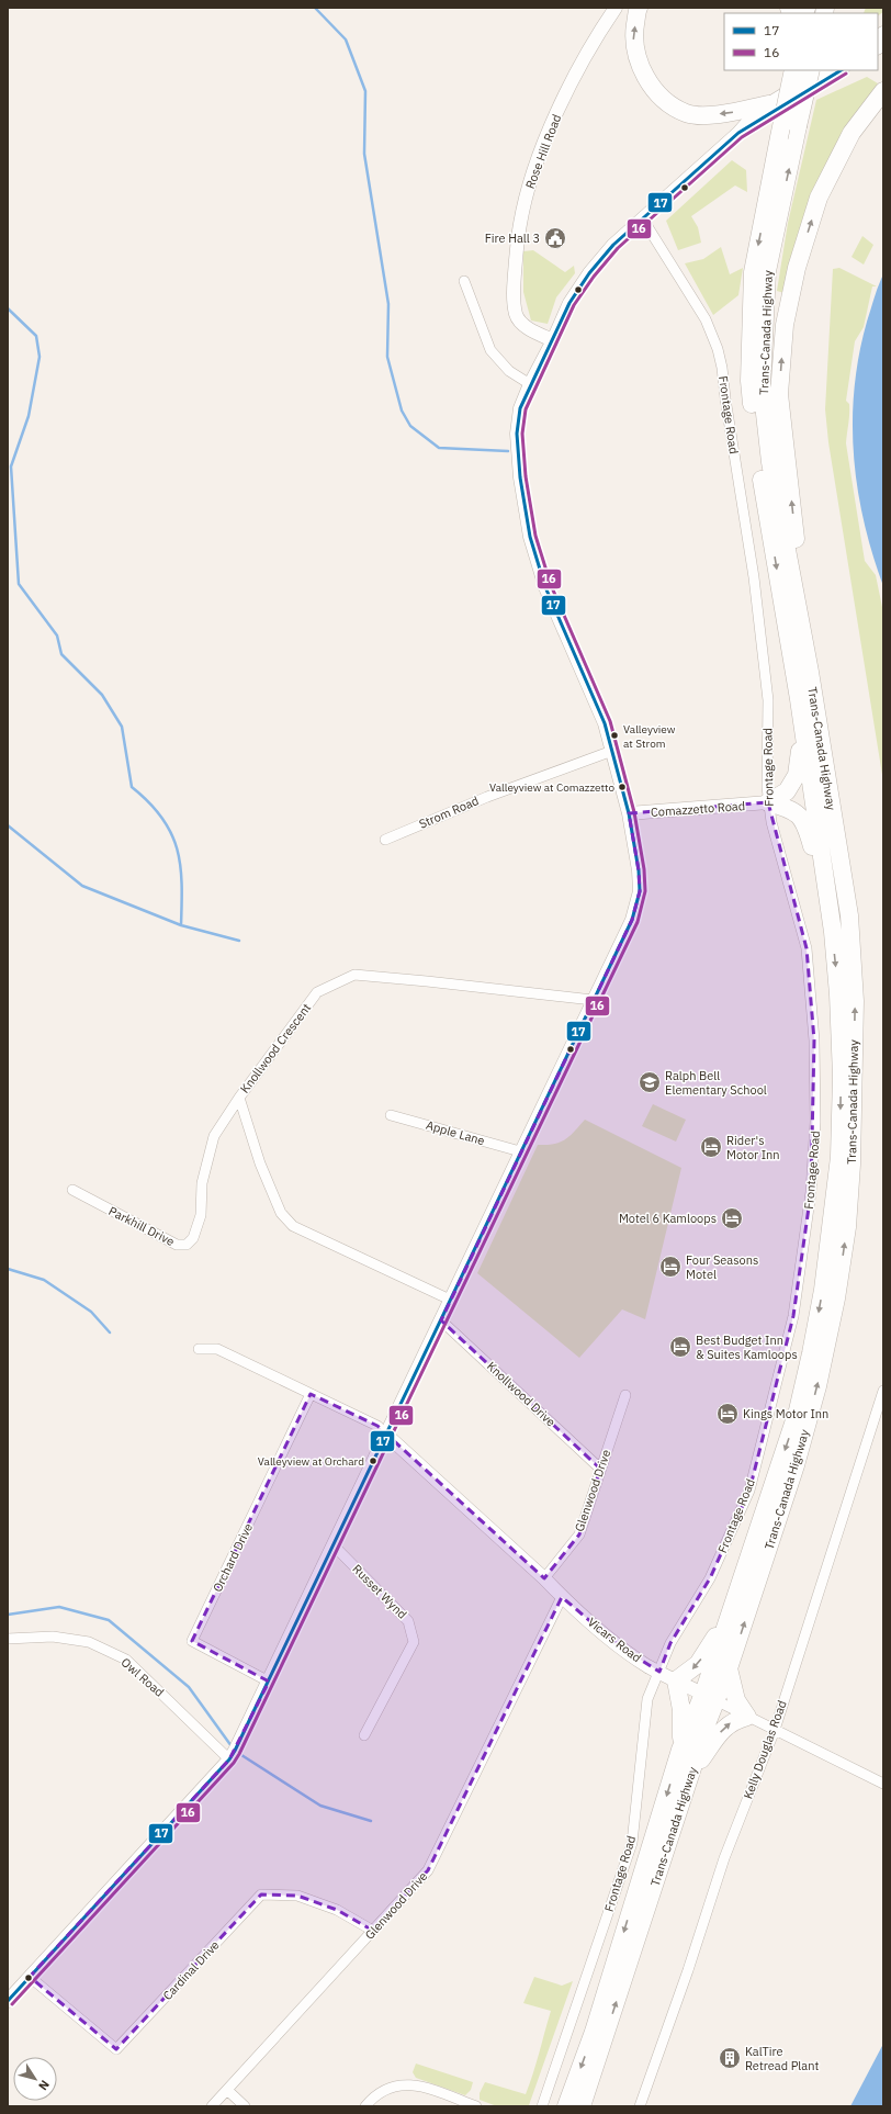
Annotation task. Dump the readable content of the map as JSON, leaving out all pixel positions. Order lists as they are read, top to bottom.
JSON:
{
  "streets": {
    "highway": ["Trans-Canada Highway"],
    "street": [
      "Rose Hill Road",
      "Frontage Road",
      "Comazzetto Road",
      "Strom Road",
      "Knollwood Crescent",
      "Apple Lane",
      "Parkhill Drive",
      "Knollwood Drive",
      "Glenwood Drive",
      "Orchard Drive",
      "Russet Wynd",
      "Vicars Road",
      "Owl Road",
      "Kelly Douglas Road",
      "Cardinal Drive"
    ]
  },
  "crossings": [
    ["Trans-Canada Highway", "Vicars Road"],
    ["Frontage Road", "Comazzetto Road"],
    ["Frontage Road", "Vicars Road"],
    ["Knollwood Crescent", "Parkhill Drive"],
    ["Knollwood Drive", "Glenwood Drive"],
    ["Glenwood Drive", "Vicars Road"],
    ["Glenwood Drive", "Cardinal Drive"],
    ["Vicars Road", "Kelly Douglas Road"]
  ],
  "places": {
    "public building": ["Fire Hall 3"],
    "other": ["Valleyview at Strom", "Valleyview at Comazzetto", "Valleyview at Orchard"],
    "school or university": ["Ralph Bell Elementary School"],
    "hotel": [
      "Rider's Motor Inn",
      "Motel 6 Kamloops",
      "Four Seasons Motel",
      "Best Budget Inn & Suites Kamloops",
      "Kings Motor Inn"
    ],
    "building": ["KalTire Retread Plant"]
  },
  "lines": ["transit line 17", "transit line 16"],
  "legend": ["17", "16"],
  "north": "bottom right"
}
